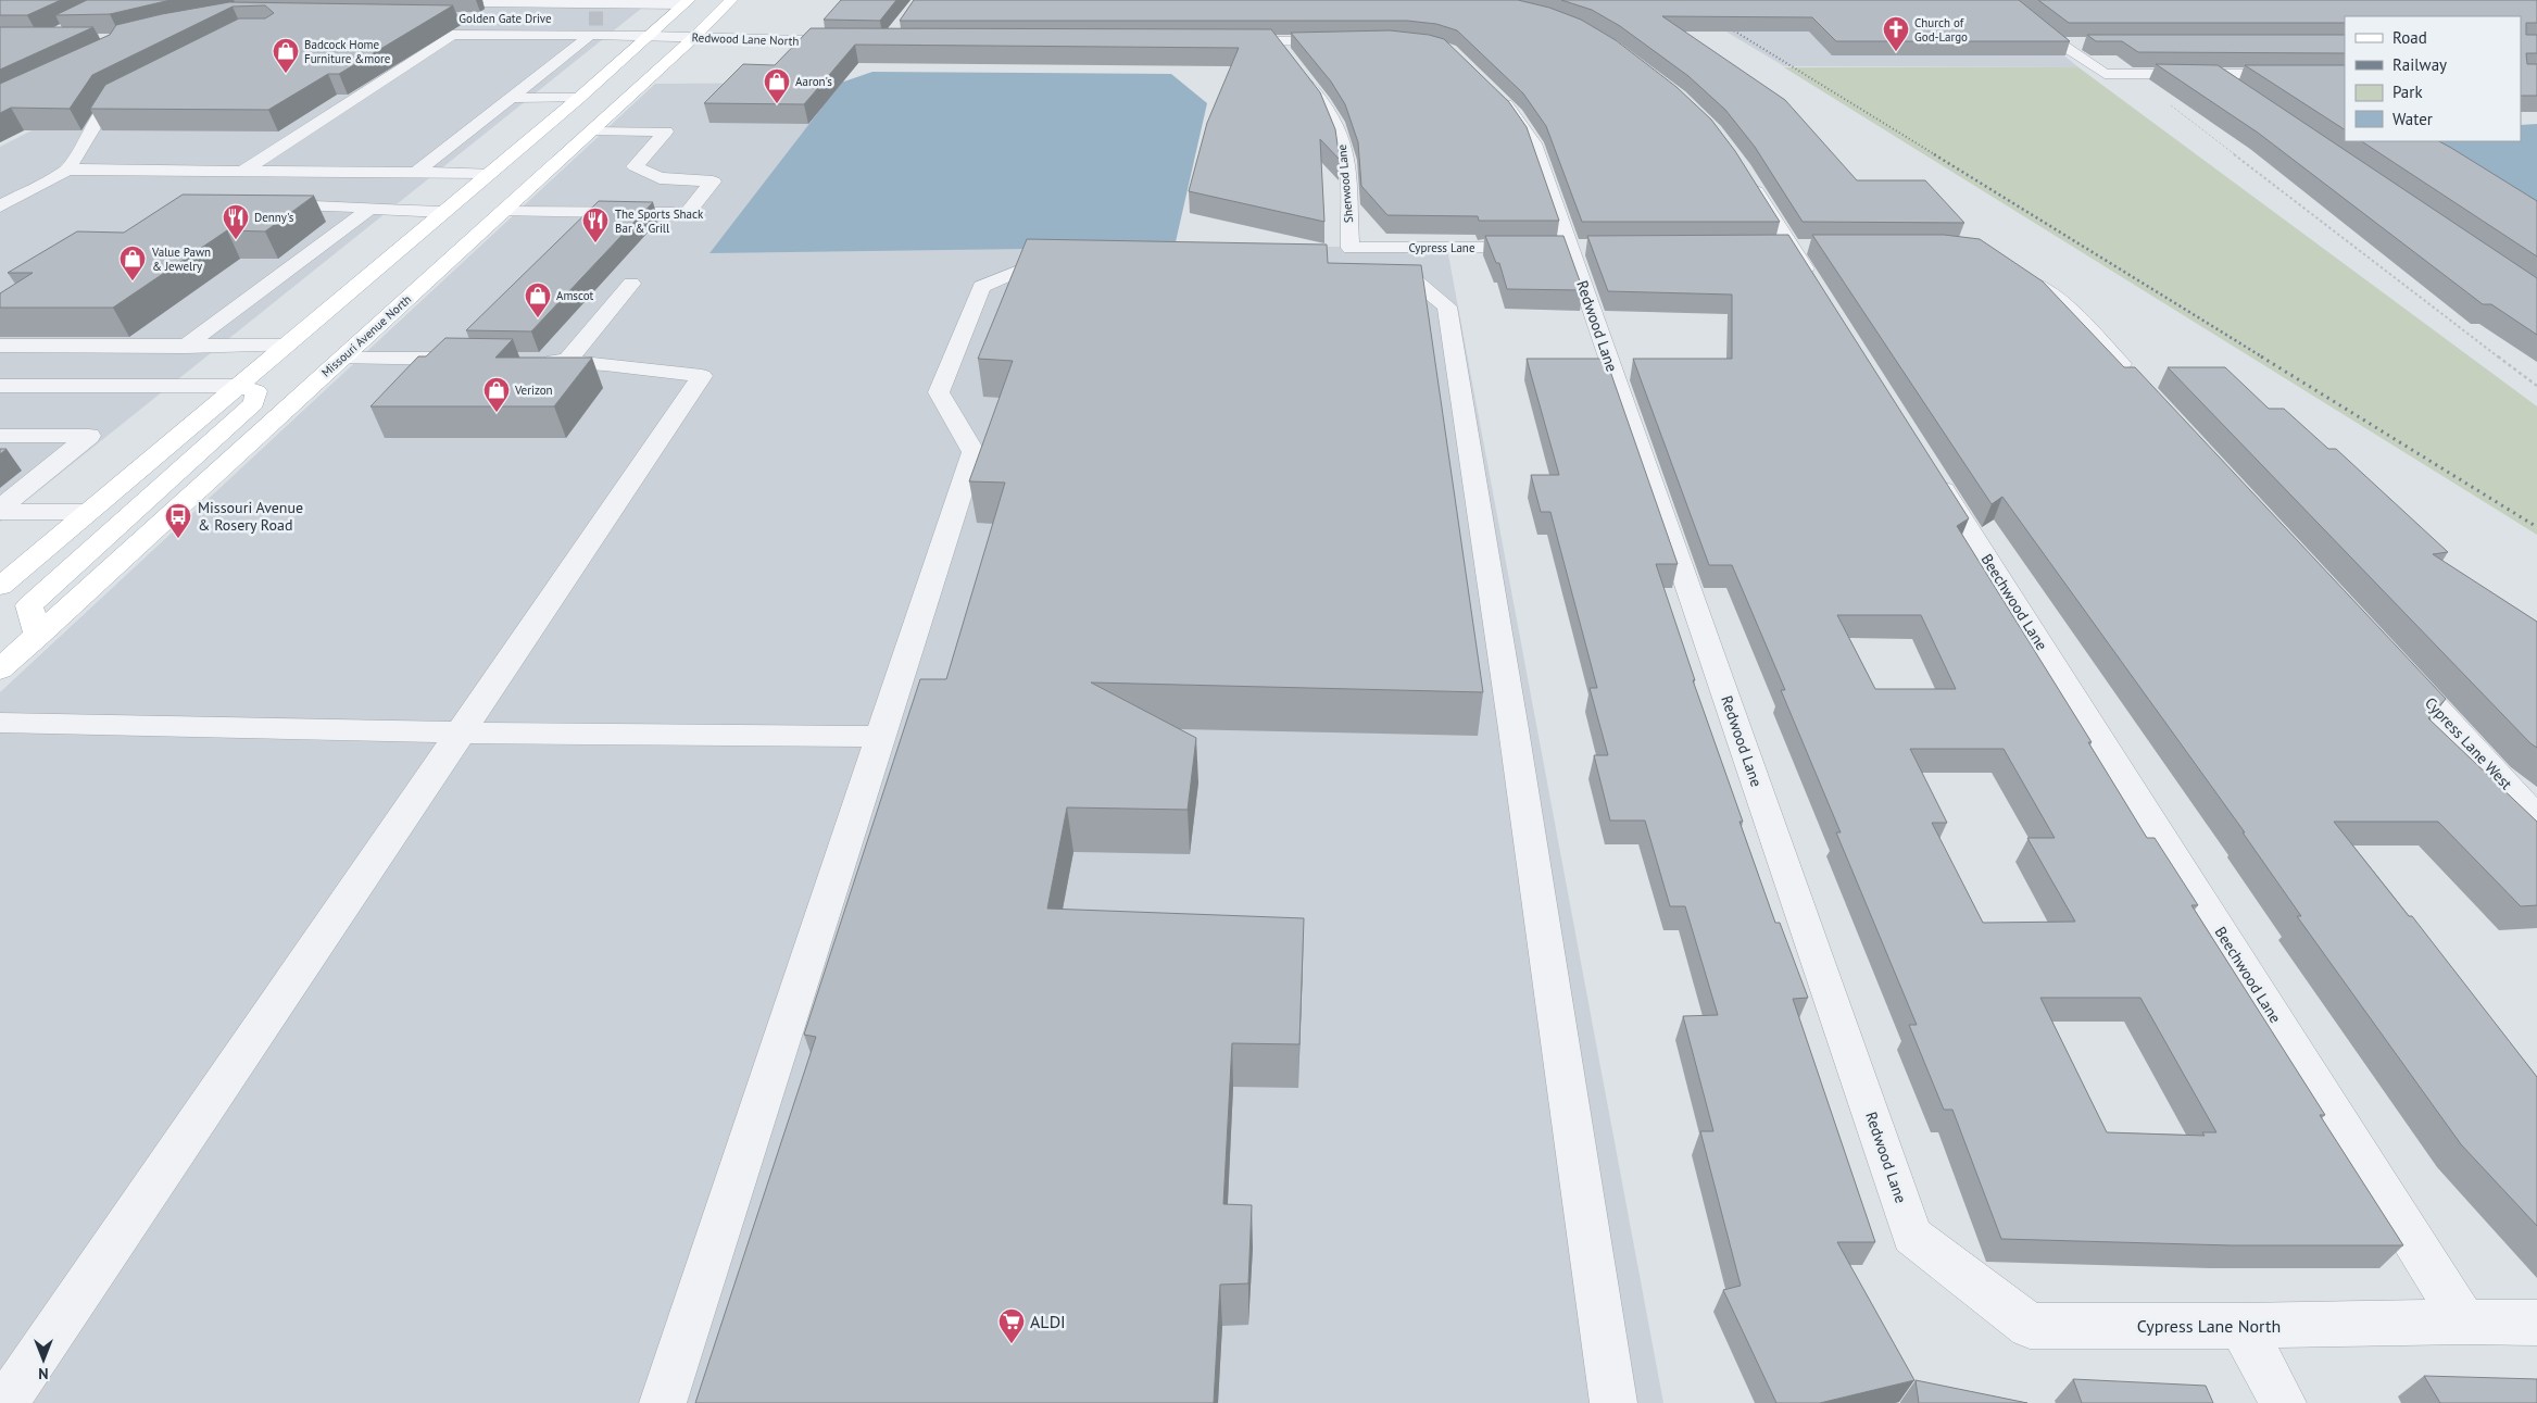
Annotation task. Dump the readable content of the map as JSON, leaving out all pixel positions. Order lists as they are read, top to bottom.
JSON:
{
  "streets": {
    "main road": ["Missouri Avenue North"],
    "street": [
      "Redwood Lane North",
      "Sherwood Lane",
      "Cypress Lane",
      "Redwood Lane",
      "Beechwood Lane",
      "Cypress Lane West",
      "Cypress Lane North"
    ]
  },
  "crossings": [
    ["Redwood Lane North", "Missouri Avenue North"],
    ["Sherwood Lane", "Cypress Lane"],
    ["Cypress Lane", "Redwood Lane"],
    ["Redwood Lane", "Cypress Lane North"],
    ["Beechwood Lane", "Cypress Lane North"]
  ],
  "places": {
    "church": ["Church of God-Largo"],
    "shop": [
      "Badcock Home Furniture &more",
      "Aaron's",
      "Value Pawn & Jewelry",
      "Amscot",
      "Verizon"
    ],
    "restaurant": ["Denny's", "The Sports Shack Bar & Grill"],
    "bus stop": ["Missouri Avenue & Rosery Road"],
    "supermarket": ["ALDI"]
  },
  "legend": [
    "Road",
    "Railway",
    "Park",
    "Water"
  ],
  "north": "bottom"
}
